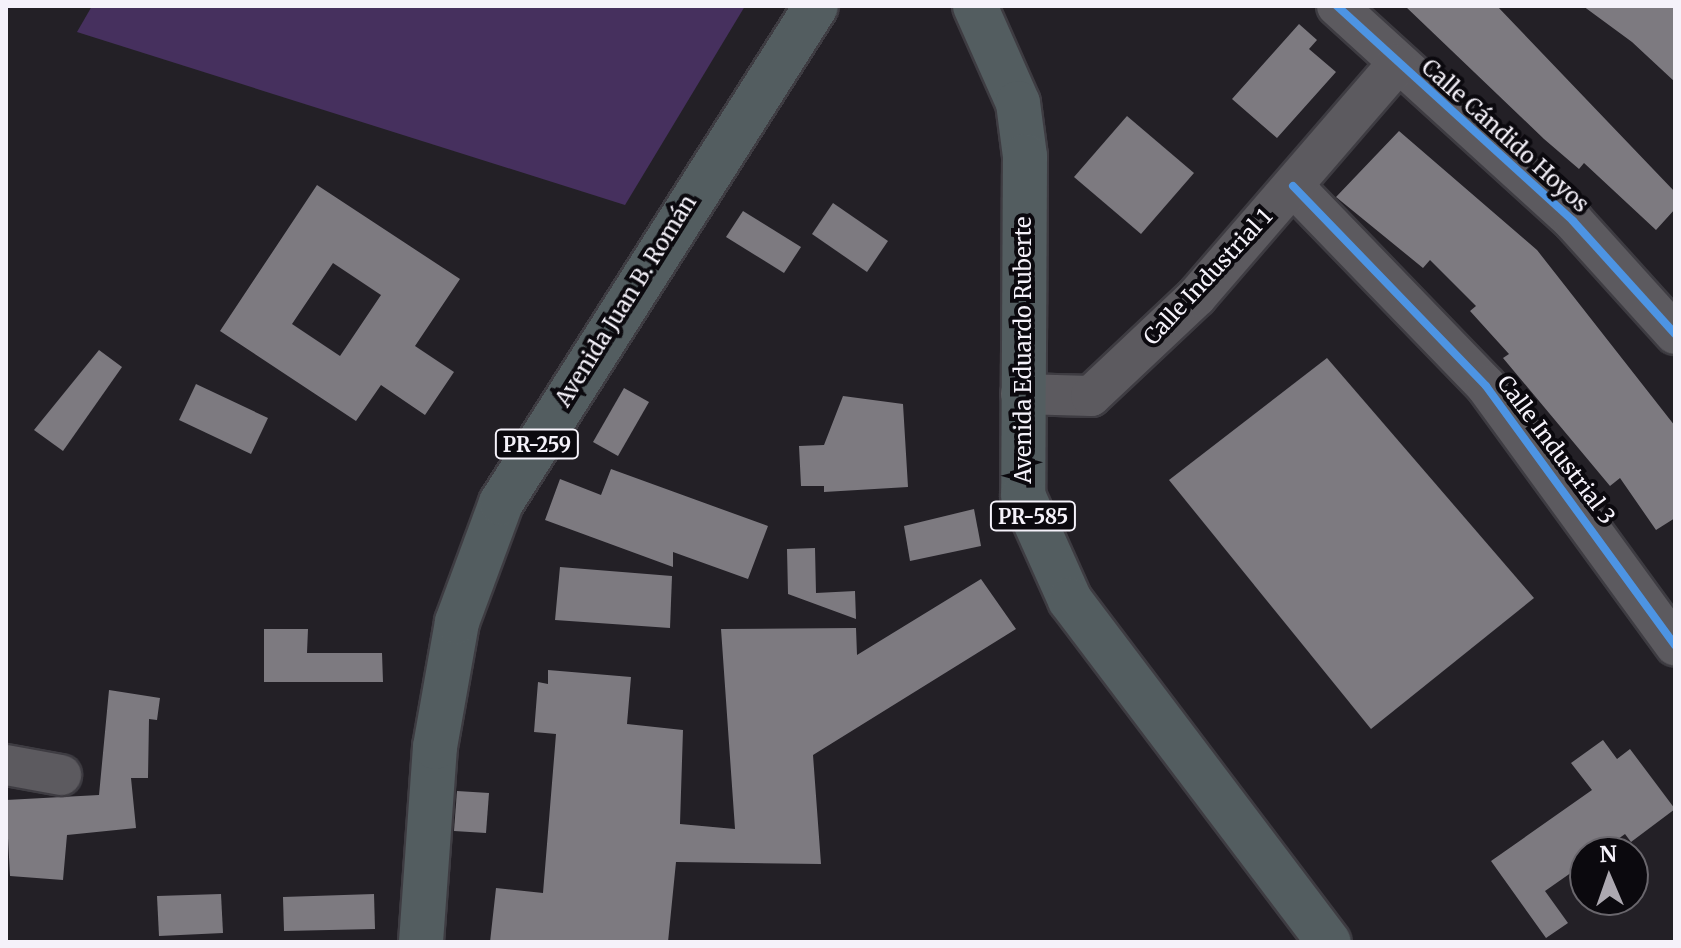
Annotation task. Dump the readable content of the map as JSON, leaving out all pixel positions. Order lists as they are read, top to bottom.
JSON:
{
  "streets": {
    "main road": [
      "Avenida Juan B. Román",
      "Avenida Eduardo Ruberte",
      "PR-259",
      "PR-585"
    ],
    "street": ["Calle Cándido Hoyos", "Calle Industrial 1", "Calle Industrial 3"]
  },
  "crossings": [
    ["Calle Cándido Hoyos", "Calle Industrial 1"],
    ["Calle Industrial 1", "Avenida Eduardo Ruberte"],
    ["Calle Industrial 1", "Calle Industrial 3"]
  ],
  "north": "top"
}
